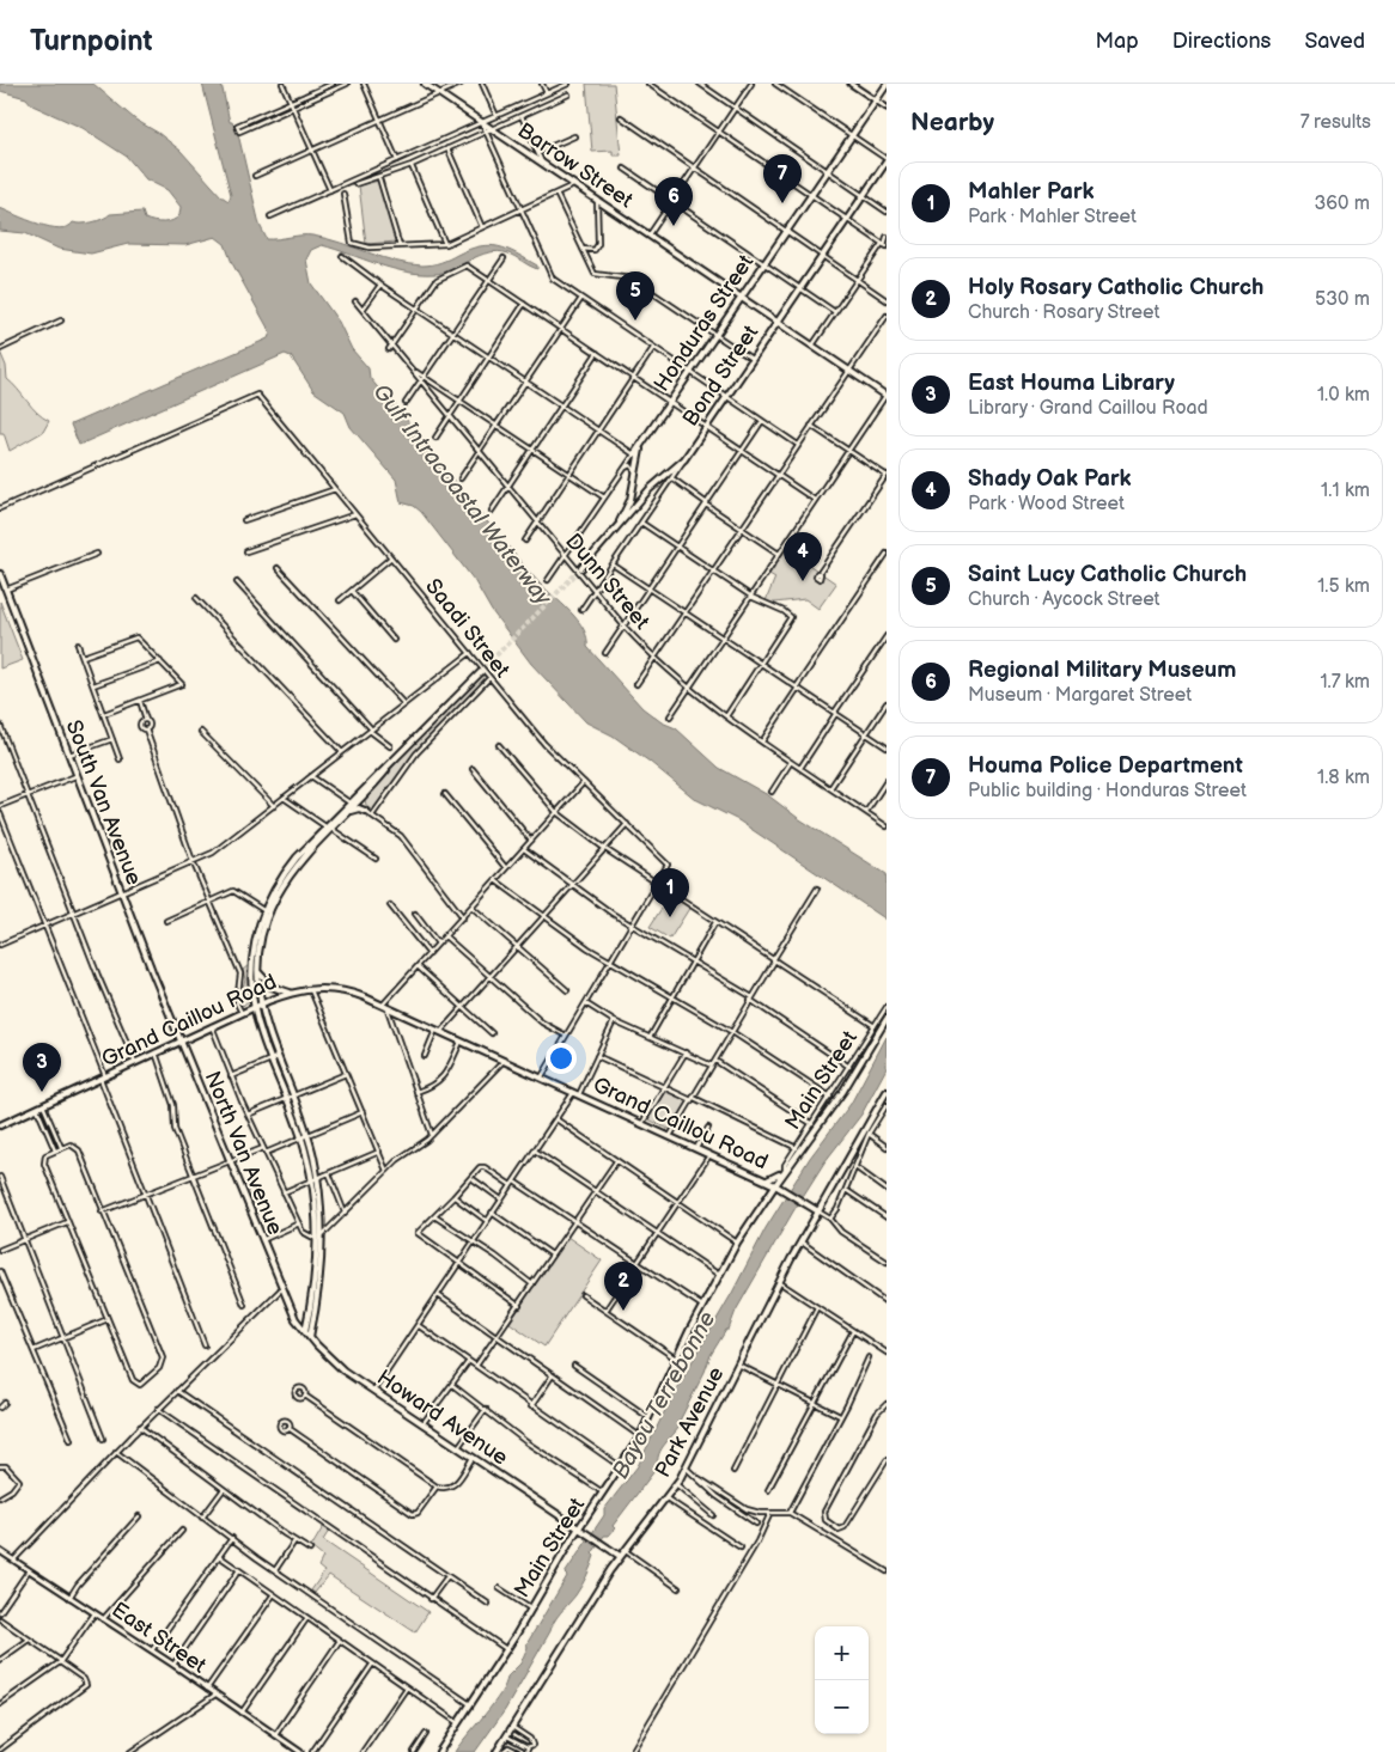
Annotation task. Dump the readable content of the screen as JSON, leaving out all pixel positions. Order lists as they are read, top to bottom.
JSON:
{
  "streets": {
    "main road": [
      "Barrow Street",
      "Honduras Street",
      "Bond Street",
      "South Van Avenue",
      "Grand Caillou Road",
      "Main Street",
      "North Van Avenue",
      "Howard Avenue",
      "Park Avenue"
    ],
    "street": ["Dunn Street", "Saadi Street", "East Street"]
  },
  "crossings": [
    ["Barrow Street", "Honduras Street"],
    ["Barrow Street", "Bond Street"],
    ["Honduras Street", "Dunn Street"],
    ["Bond Street", "Dunn Street"],
    ["South Van Avenue", "Grand Caillou Road"],
    ["South Van Avenue", "North Van Avenue"],
    ["Grand Caillou Road", "Main Street"],
    ["Grand Caillou Road", "North Van Avenue"],
    ["Grand Caillou Road", "Park Avenue"],
    ["Main Street", "Howard Avenue"],
    ["North Van Avenue", "Howard Avenue"],
    ["Howard Avenue", "Park Avenue"]
  ],
  "water": ["Gulf Intracoastal Waterway", "Bayou Terrebonne"],
  "page": {
    "header": "Turnpoint",
    "nav": ["Map", "Directions", "Saved"],
    "heading": ["Nearby", "7 results"],
    "pins": [
      "7",
      "6",
      "5",
      "4",
      "1",
      "3",
      "2"
    ],
    "list": [
      {
        "mark": "1",
        "name": "Mahler Park",
        "note": "Park · Mahler Street",
        "value": "360 m"
      },
      {
        "mark": "2",
        "name": "Holy Rosary Catholic Church",
        "note": "Church · Rosary Street",
        "value": "530 m"
      },
      {
        "mark": "3",
        "name": "East Houma Library",
        "note": "Library · Grand Caillou Road",
        "value": "1.0 km"
      },
      {
        "mark": "4",
        "name": "Shady Oak Park",
        "note": "Park · Wood Street",
        "value": "1.1 km"
      },
      {
        "mark": "5",
        "name": "Saint Lucy Catholic Church",
        "note": "Church · Aycock Street",
        "value": "1.5 km"
      },
      {
        "mark": "6",
        "name": "Regional Military Museum",
        "note": "Museum · Margaret Street",
        "value": "1.7 km"
      },
      {
        "mark": "7",
        "name": "Houma Police Department",
        "note": "Public building · Honduras Street",
        "value": "1.8 km"
      }
    ],
    "map_buttons": ["+", "−"]
  }
}
